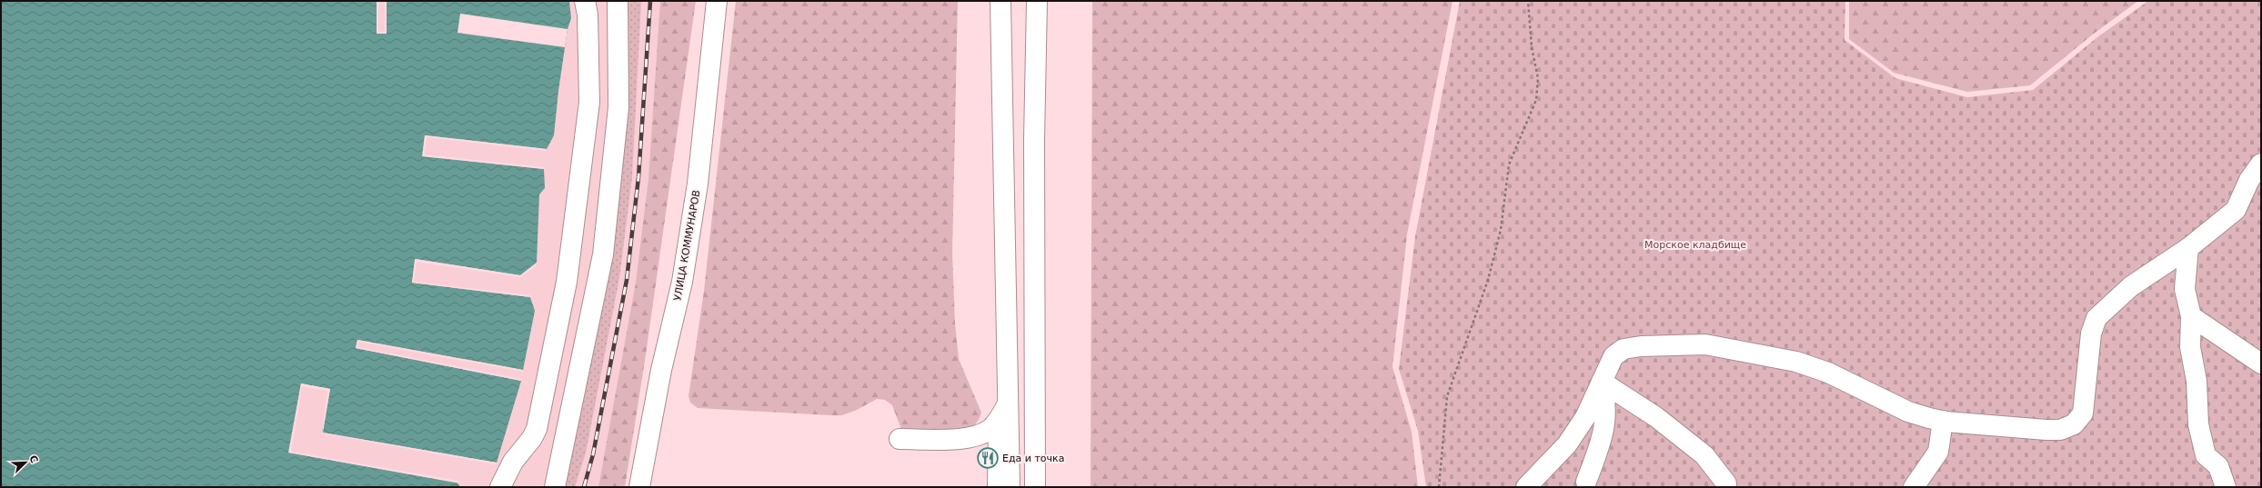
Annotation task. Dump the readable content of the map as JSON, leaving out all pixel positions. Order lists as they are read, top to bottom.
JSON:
{
  "streets": {
    "main road": ["УЛИЦА КОММУНАРОВ"]
  },
  "parks": ["Морское кладбище"],
  "places": {
    "restaurant": ["Еда и точка"]
  },
  "north": "top right"
}
